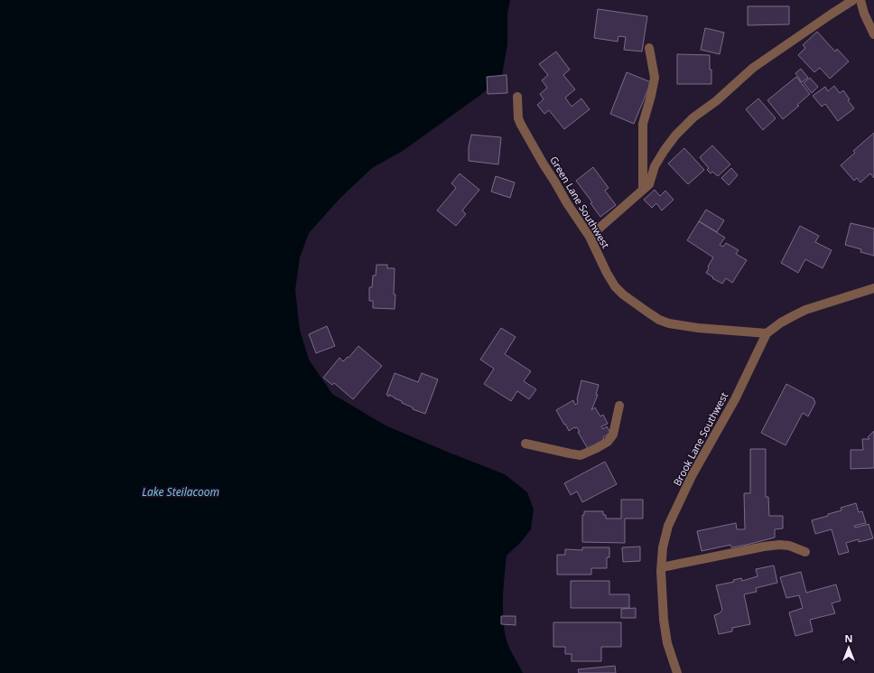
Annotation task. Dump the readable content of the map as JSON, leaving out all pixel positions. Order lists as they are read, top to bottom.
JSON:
{
  "streets": {
    "street": ["Green Lane Southwest", "Brook Lane Southwest"]
  },
  "crossings": [
    ["Green Lane Southwest", "Brook Lane Southwest"]
  ],
  "water": ["Lake Steilacoom"],
  "north": "top"
}
